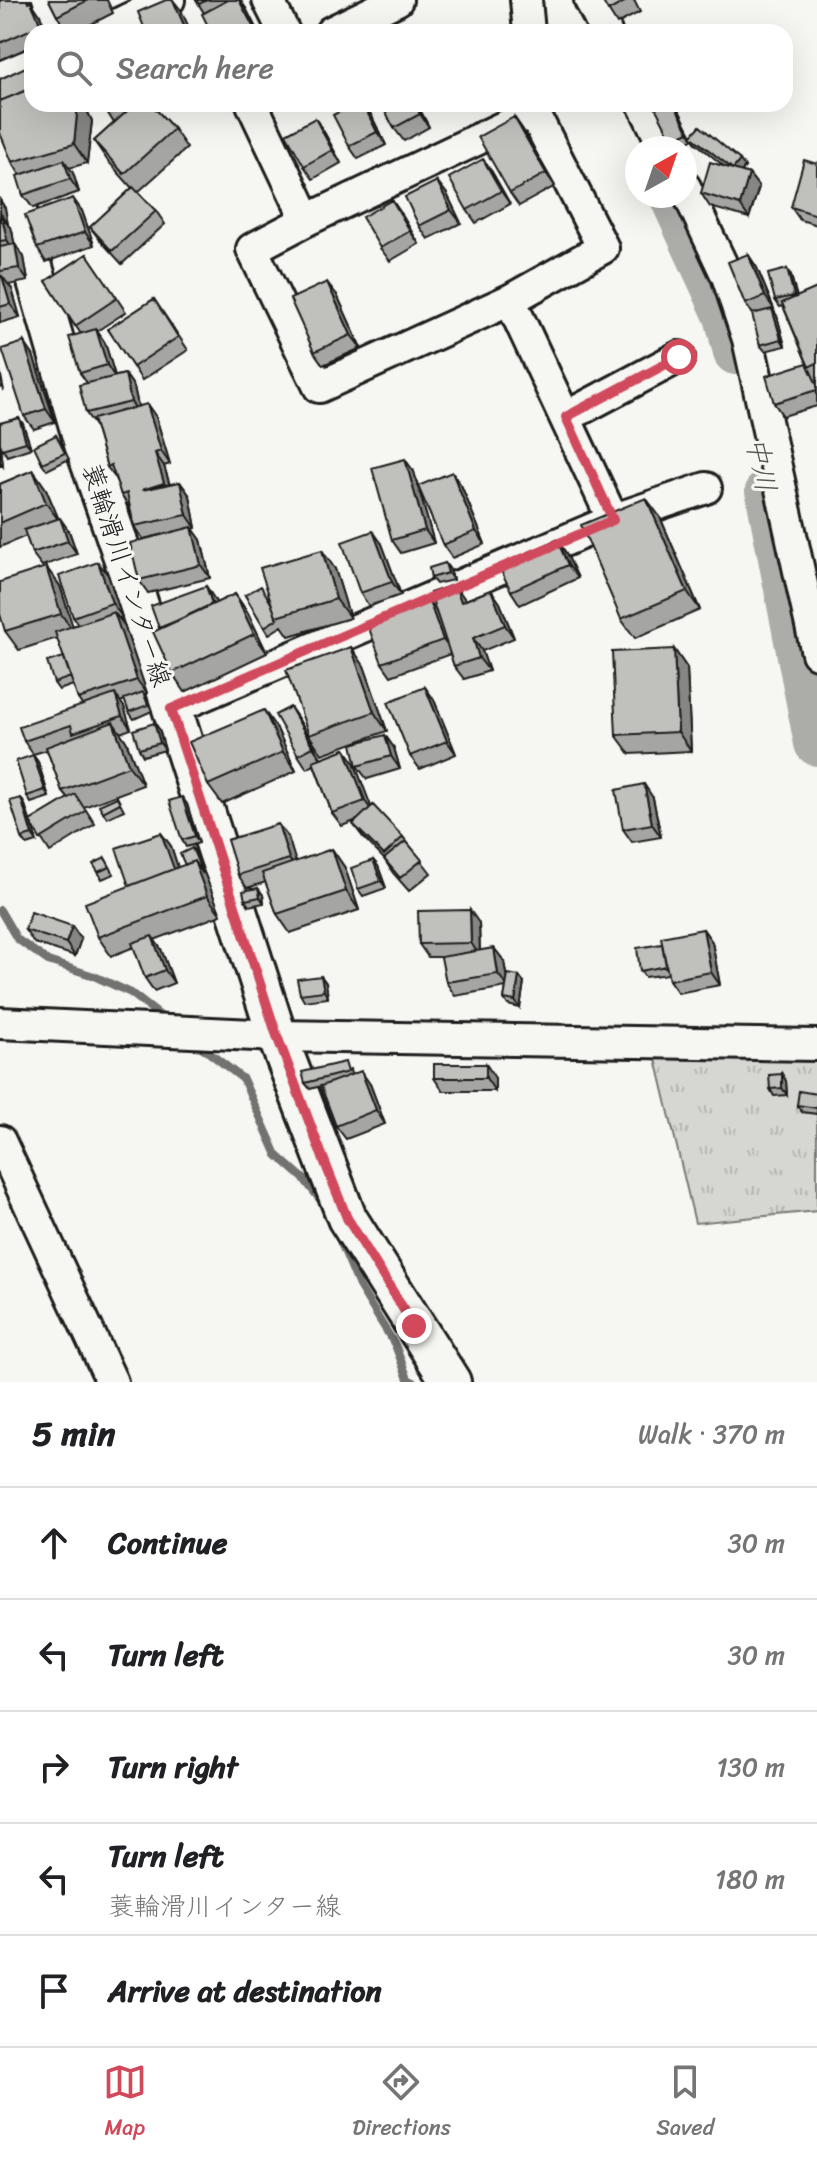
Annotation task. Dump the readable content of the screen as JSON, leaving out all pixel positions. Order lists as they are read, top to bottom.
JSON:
{
  "streets": {
    "main road": ["蓑輪滑川インター線"]
  },
  "water": ["中川"],
  "north": "top right",
  "page": {
    "search": "Search here",
    "heading": ["5 min", "Walk · 370 m"],
    "list": [
      ["Continue", "30 m"],
      ["Turn left", "30 m"],
      ["Turn right", "130 m"],
      ["Turn left", "蓑輪滑川インター線", "180 m"],
      "Arrive at destination"
    ],
    "nav": ["Map", "Directions", "Saved"]
  }
}
